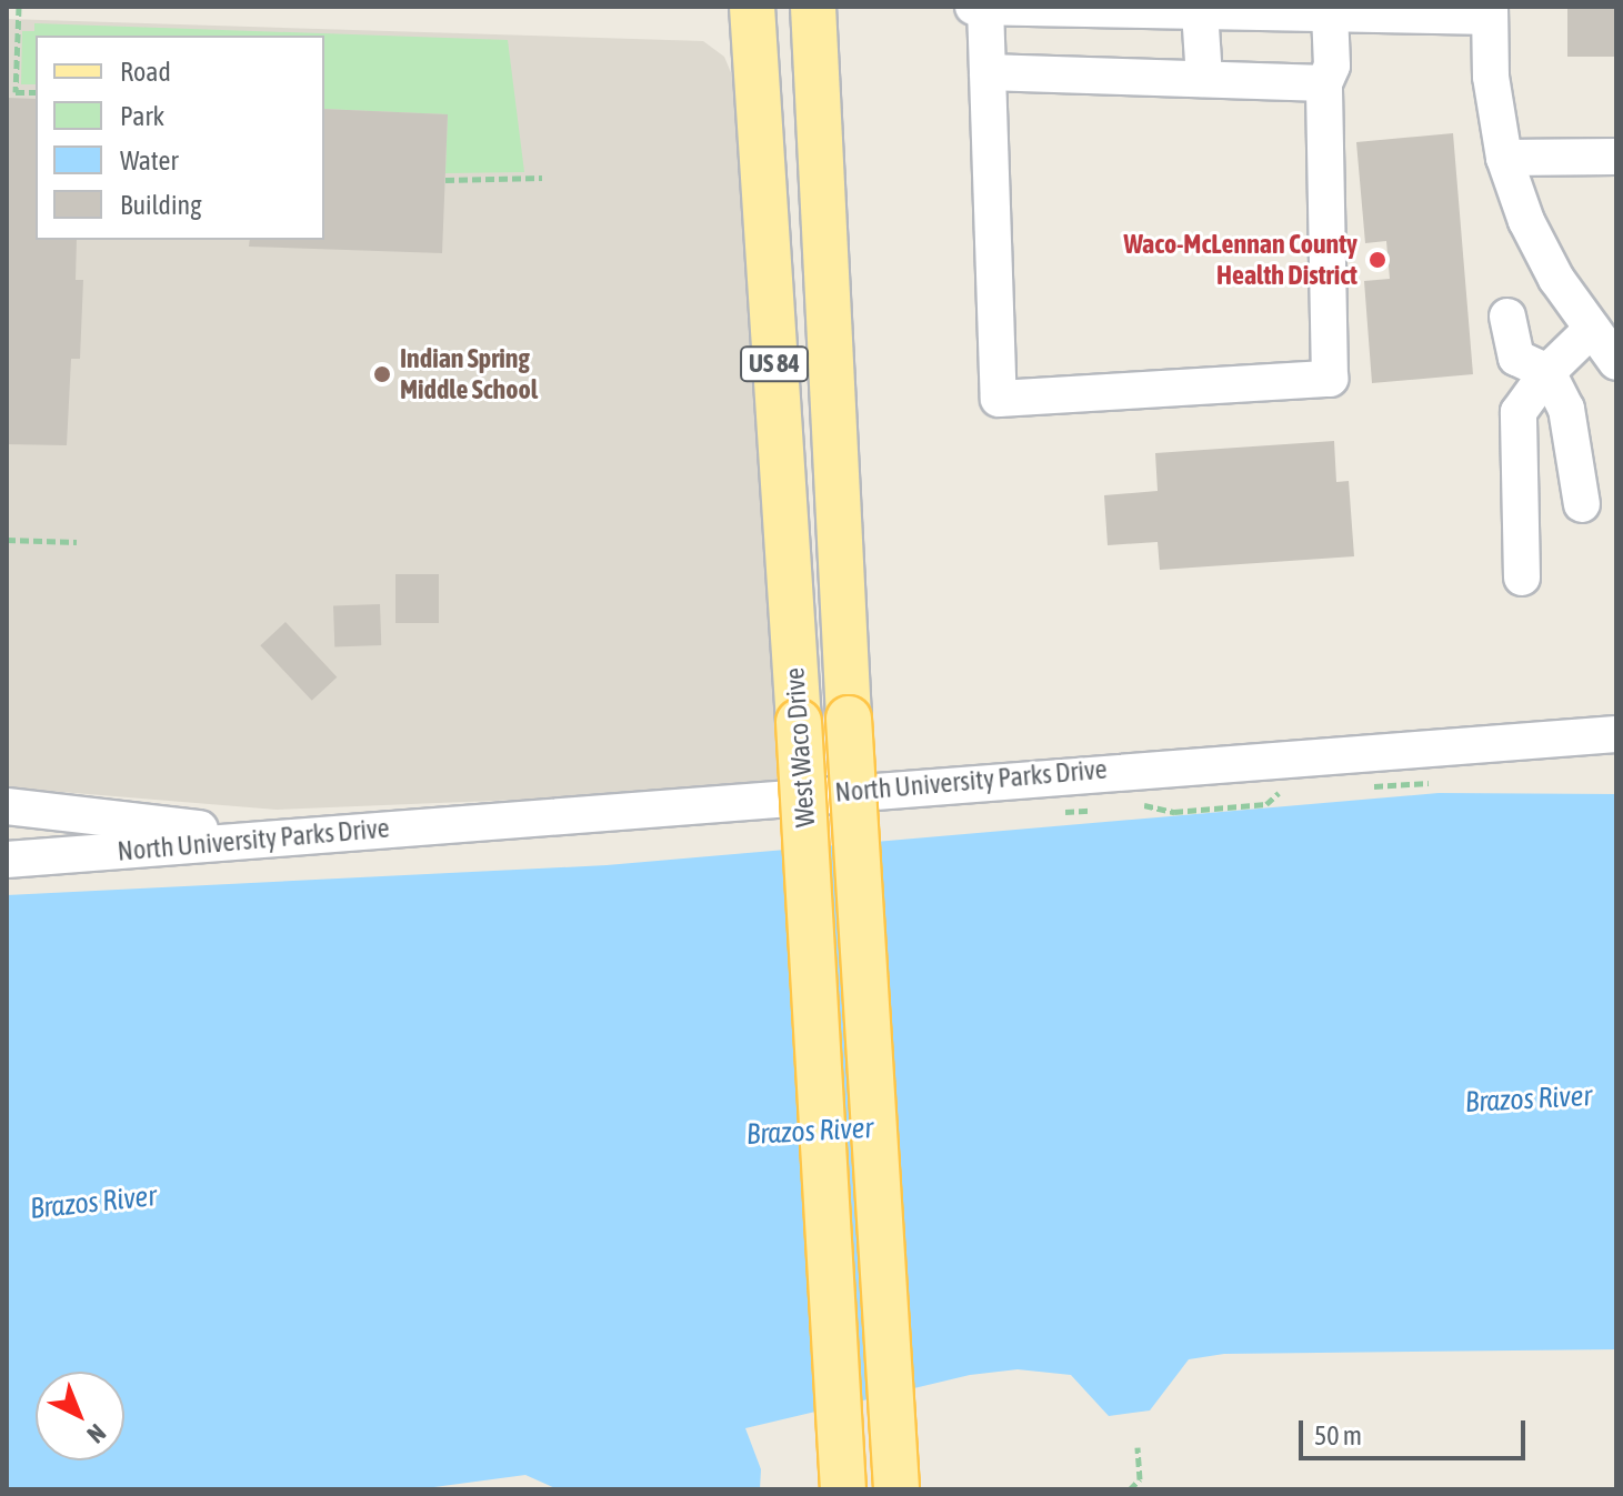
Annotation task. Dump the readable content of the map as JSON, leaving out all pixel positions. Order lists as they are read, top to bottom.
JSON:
{
  "streets": {
    "main road": ["US 84", "West Waco Drive"],
    "street": ["North University Parks Drive"]
  },
  "water": ["Brazos River"],
  "places": ["Waco-McLennan County Health District", "Indian Spring Middle School"],
  "legend": [
    "Road",
    "Park",
    "Water",
    "Building"
  ],
  "scale_bar": "50 m",
  "north": "bottom right"
}
